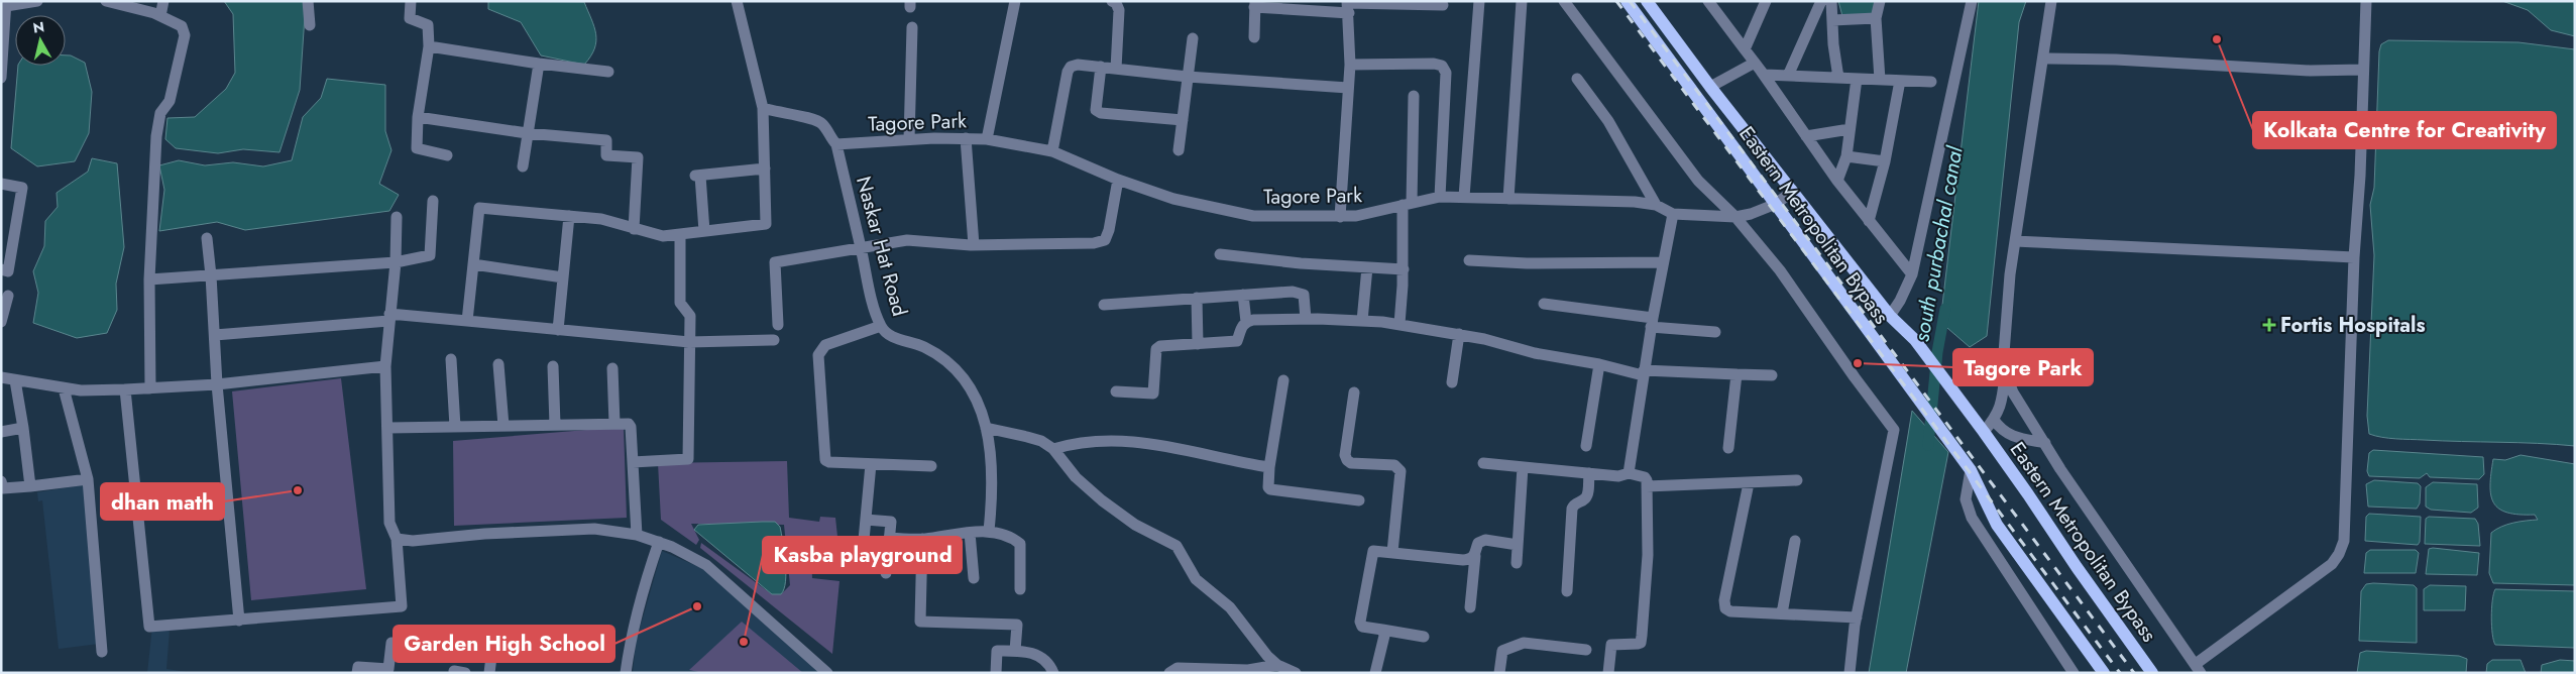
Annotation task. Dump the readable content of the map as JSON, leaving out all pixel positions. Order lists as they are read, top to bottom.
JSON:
{
  "streets": {
    "main road": ["Eastern Metropolitan Bypass"],
    "street": ["Tagore Park", "Naskar Hat Road"]
  },
  "crossings": [
    ["Tagore Park", "Eastern Metropolitan Bypass"],
    ["Tagore Park", "Naskar Hat Road"]
  ],
  "water": ["south purbachal canal"],
  "places": {
    "other": [
      "Kolkata Centre for Creativity",
      "Tagore Park",
      "dhan math",
      "Garden High School",
      "Kasba playground"
    ],
    "health": ["Fortis Hospitals"]
  },
  "north": "top"
}
